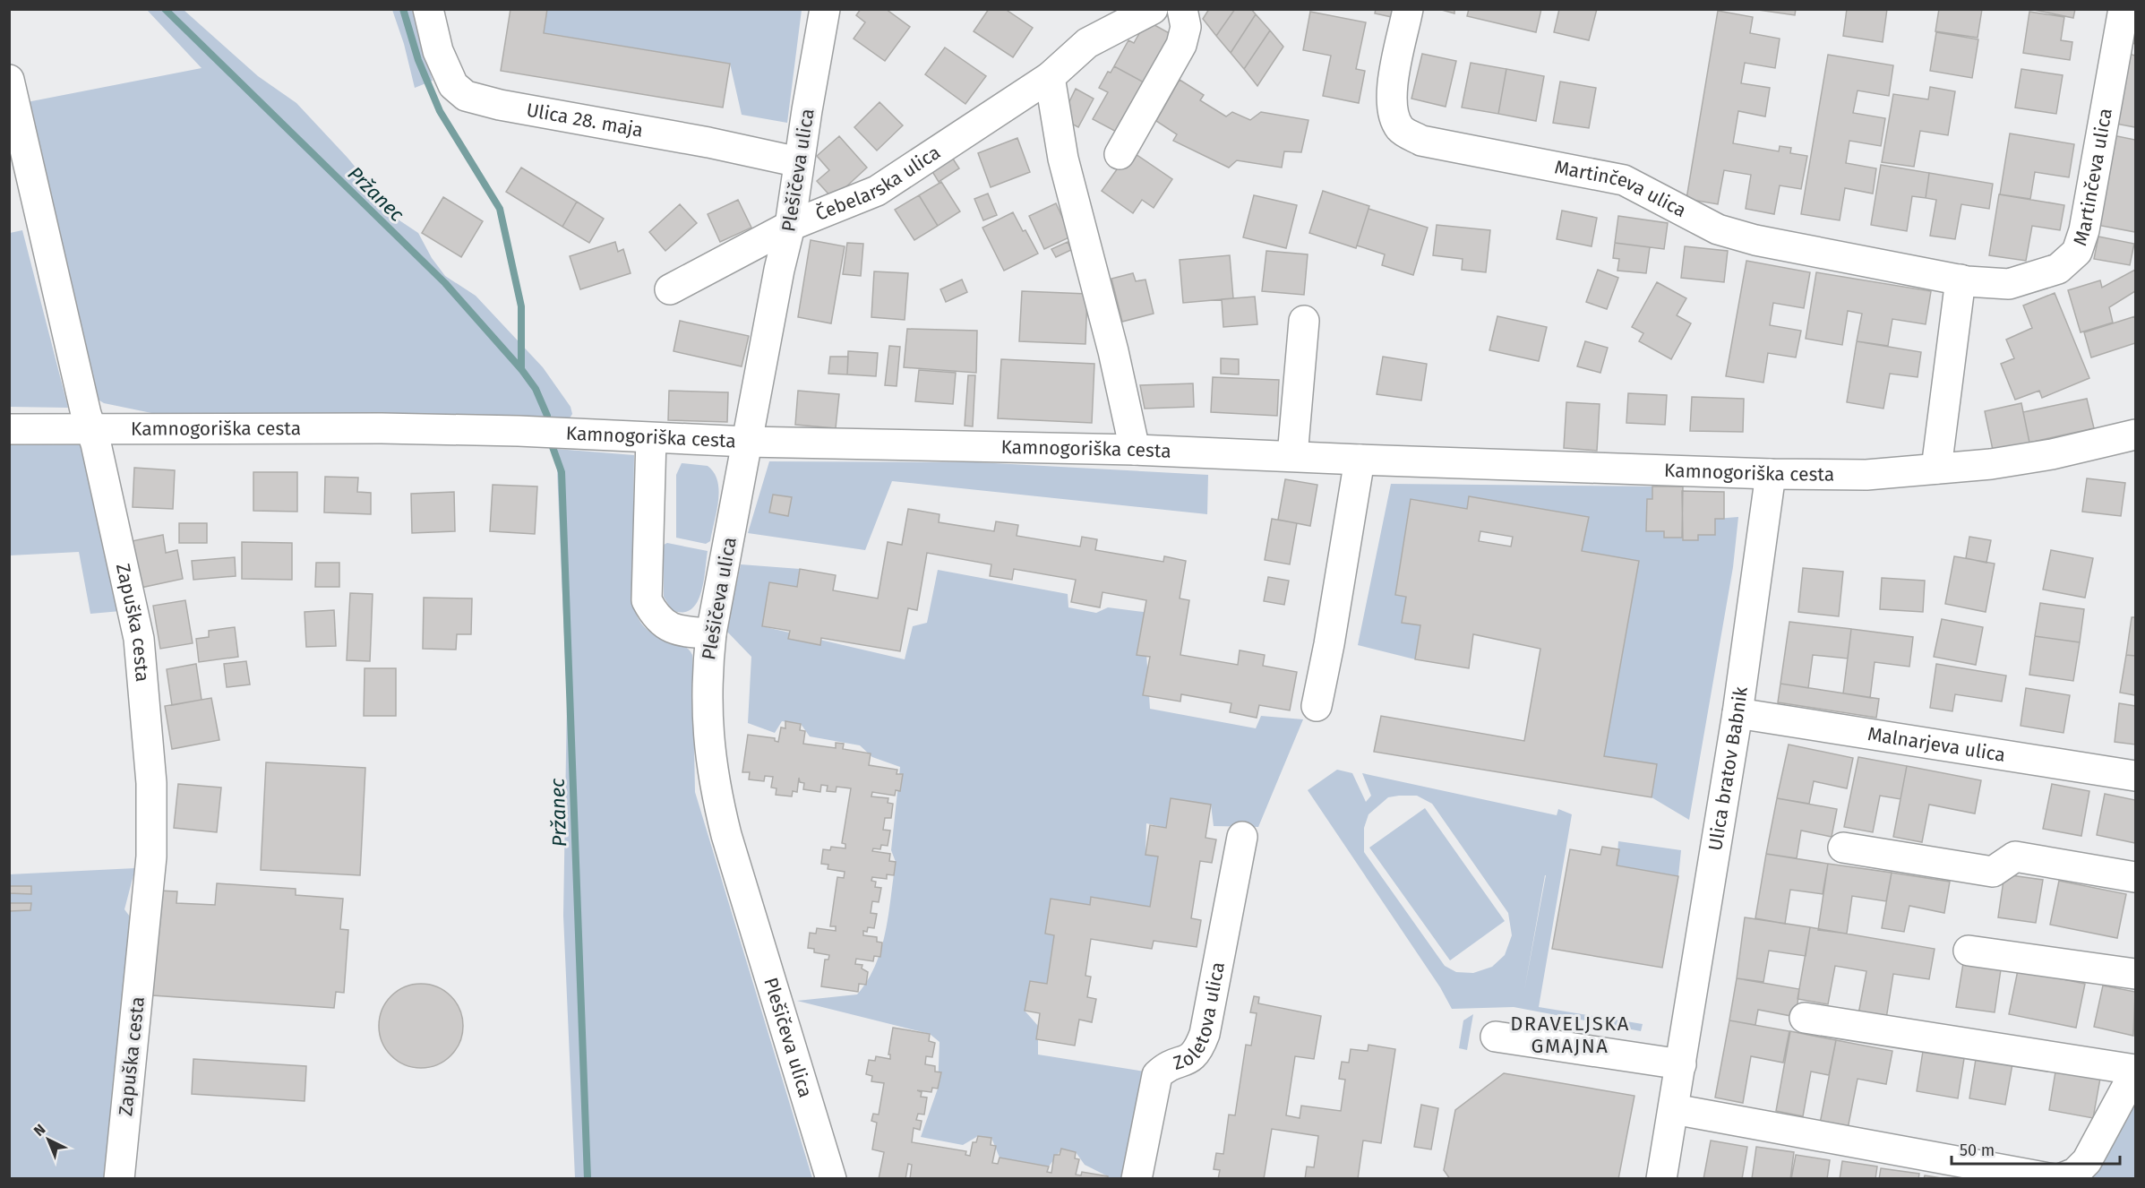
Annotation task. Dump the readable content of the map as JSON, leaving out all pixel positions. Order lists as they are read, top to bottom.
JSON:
{
  "streets": {
    "street": [
      "Ulica 28. maja",
      "Plešičeva ulica",
      "Martinčeva ulica",
      "Čebelarska ulica",
      "Kamnogoriška cesta",
      "Zapuška cesta",
      "Malnarjeva ulica",
      "Ulica bratov Babnik",
      "Zoletova ulica"
    ]
  },
  "crossings": [
    ["Ulica 28. maja", "Plešičeva ulica"],
    ["Plešičeva ulica", "Čebelarska ulica"],
    ["Plešičeva ulica", "Kamnogoriška cesta"],
    ["Kamnogoriška cesta", "Zapuška cesta"],
    ["Kamnogoriška cesta", "Ulica bratov Babnik"],
    ["Malnarjeva ulica", "Ulica bratov Babnik"]
  ],
  "districts": ["DRAVELJSKA GMAJNA"],
  "water": ["Pržanec"],
  "scale_bar": "50 m",
  "north": "top left"
}
